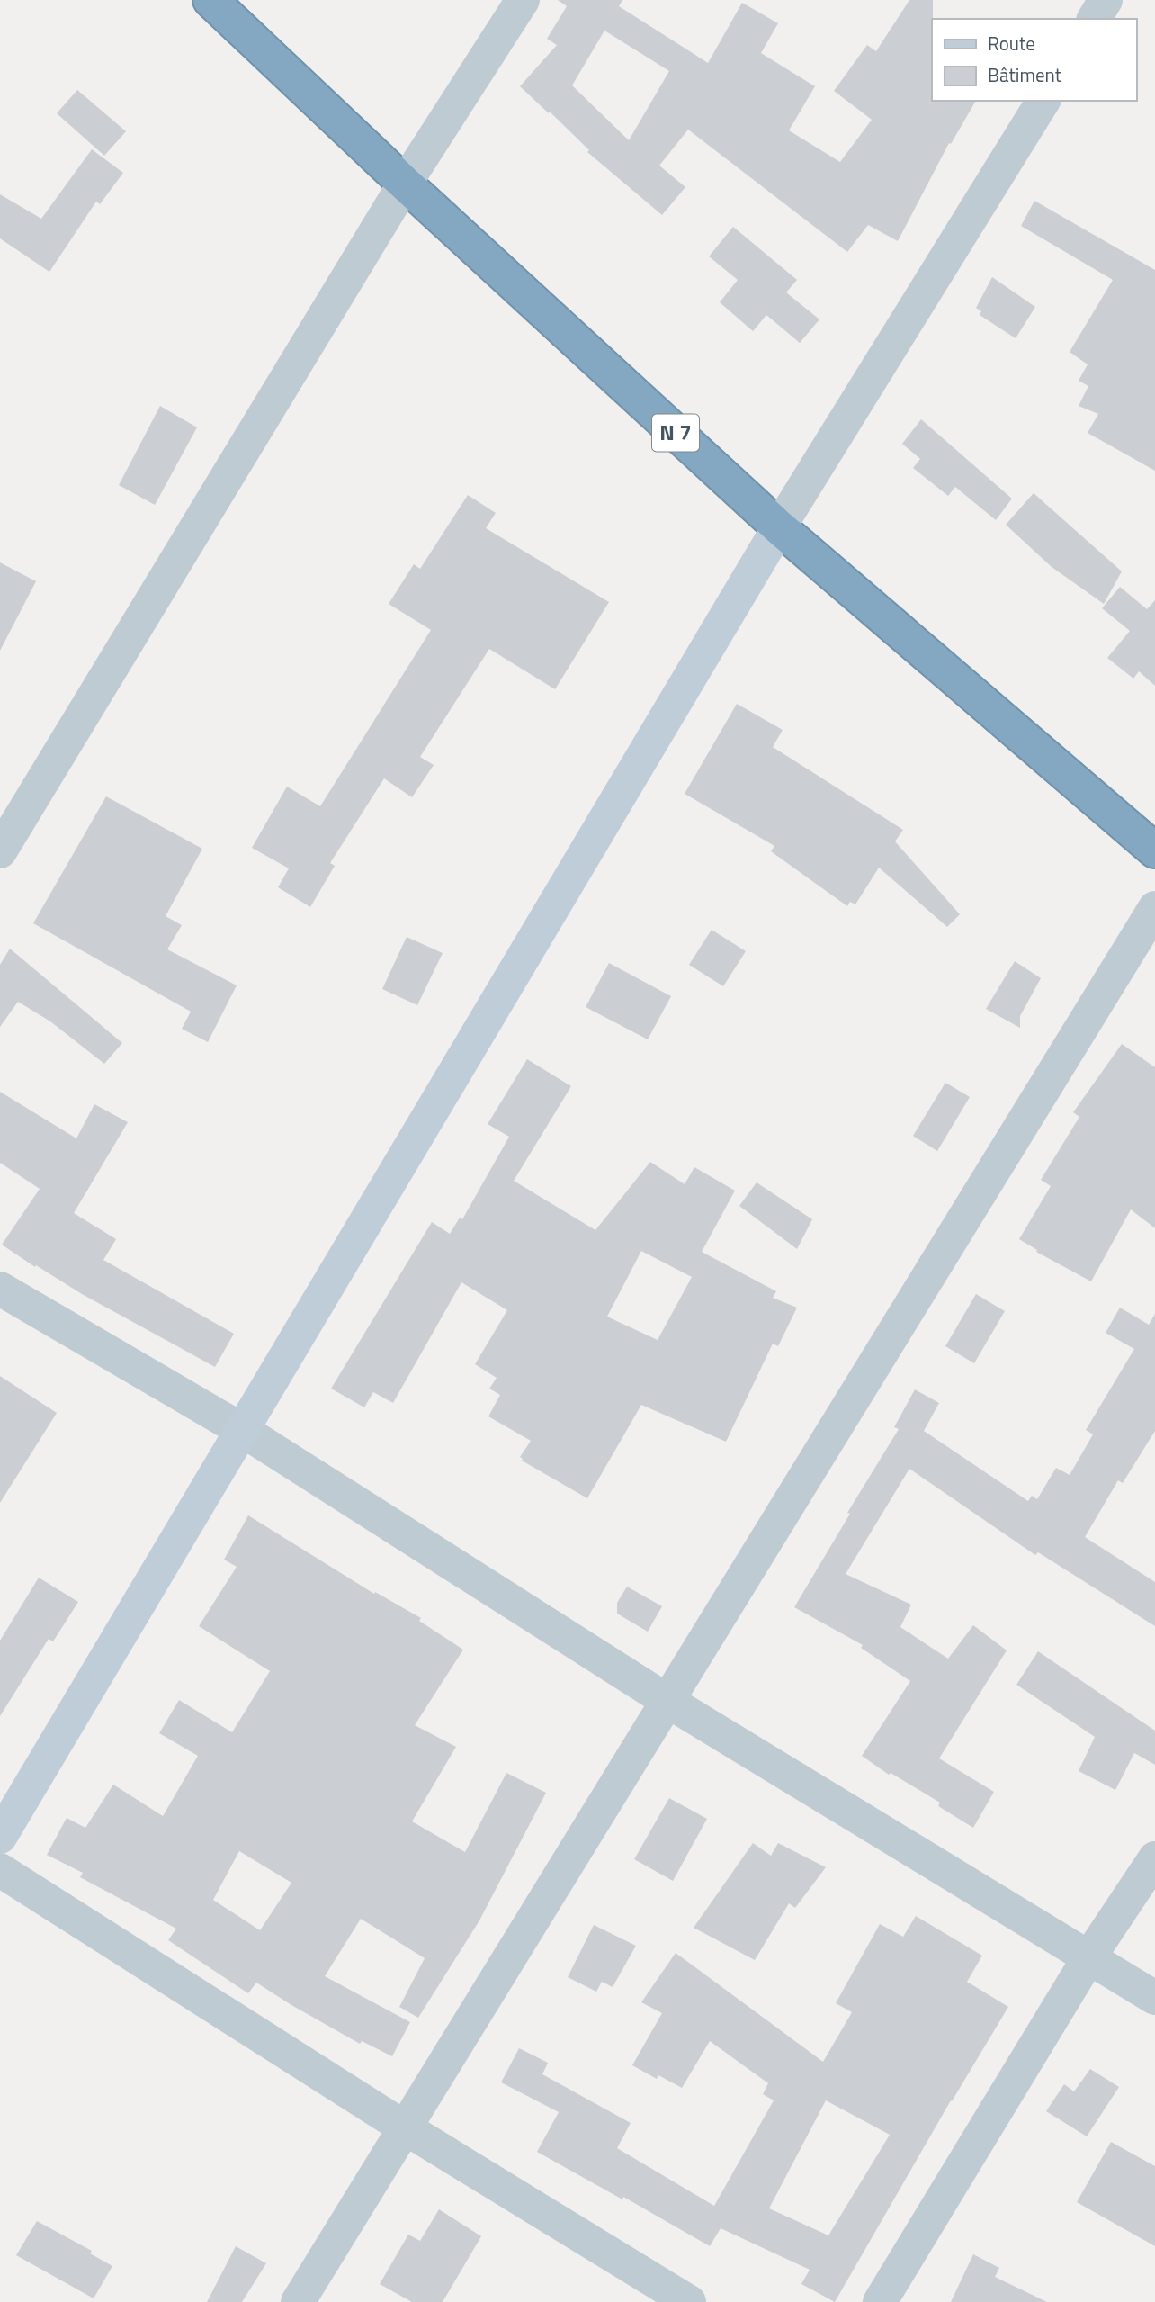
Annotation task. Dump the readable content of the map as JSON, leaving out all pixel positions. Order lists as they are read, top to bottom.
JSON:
{
  "streets": {
    "highway": ["N 7"]
  },
  "legend": ["Route", "Bâtiment"]
}
